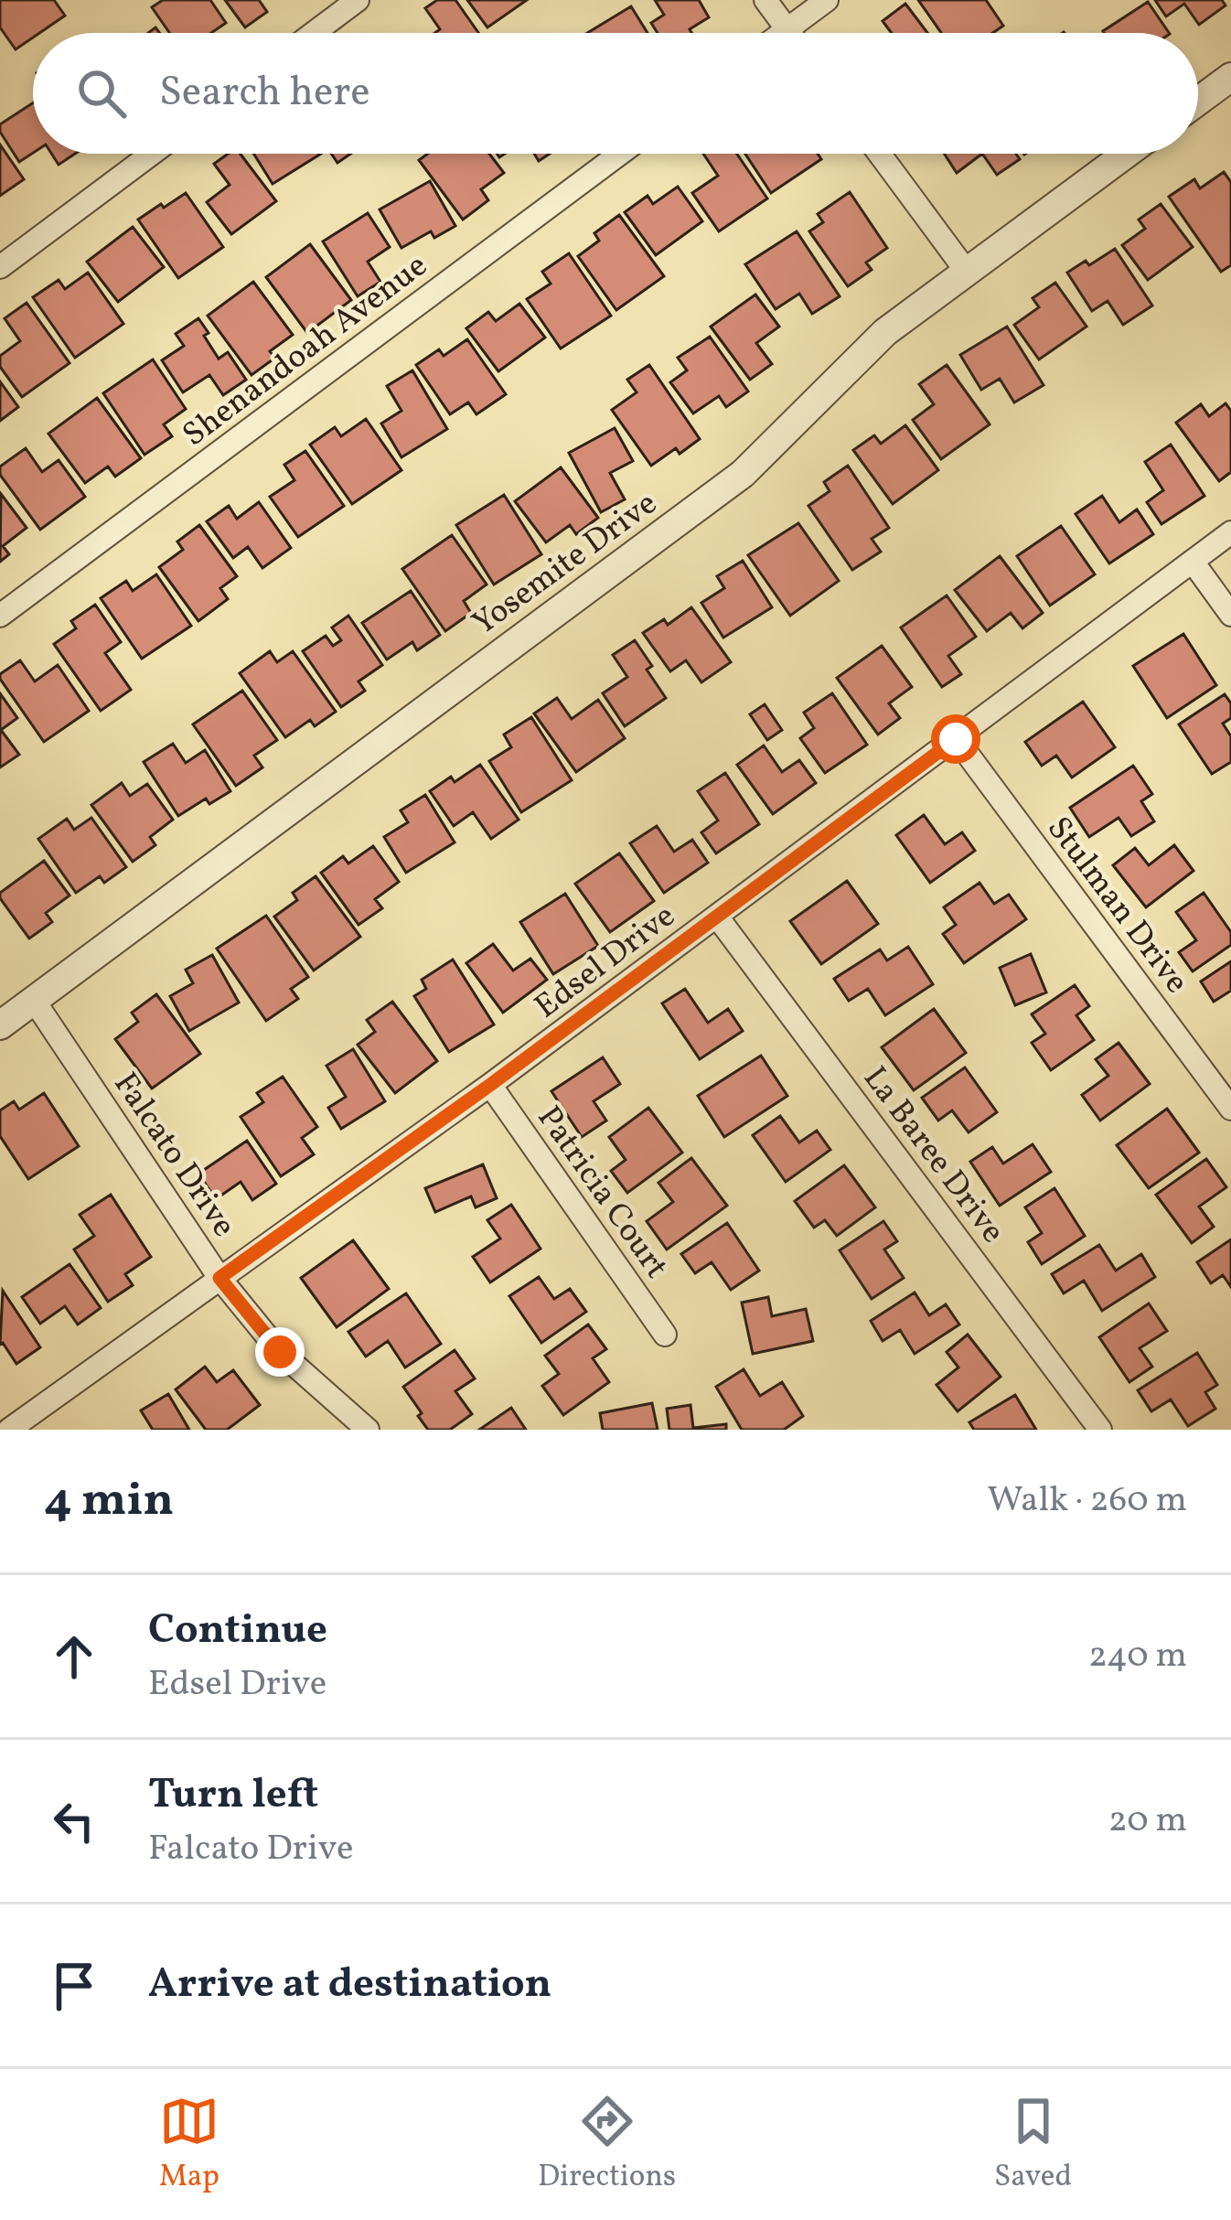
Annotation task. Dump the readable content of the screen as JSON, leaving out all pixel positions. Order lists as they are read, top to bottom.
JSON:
{
  "streets": {
    "street": [
      "Shenandoah Avenue",
      "Yosemite Drive",
      "Stulman Drive",
      "Edsel Drive",
      "Falcato Drive",
      "La Baree Drive",
      "Patricia Court"
    ]
  },
  "crossings": [
    ["Yosemite Drive", "Falcato Drive"],
    ["Stulman Drive", "Edsel Drive"],
    ["Edsel Drive", "Falcato Drive"],
    ["Edsel Drive", "La Baree Drive"],
    ["Edsel Drive", "Patricia Court"]
  ],
  "page": {
    "search": "Search here",
    "heading": ["4 min", "Walk · 260 m"],
    "list": [
      ["Continue", "Edsel Drive", "240 m"],
      ["Turn left", "Falcato Drive", "20 m"],
      "Arrive at destination"
    ],
    "nav": ["Map", "Directions", "Saved"]
  }
}
